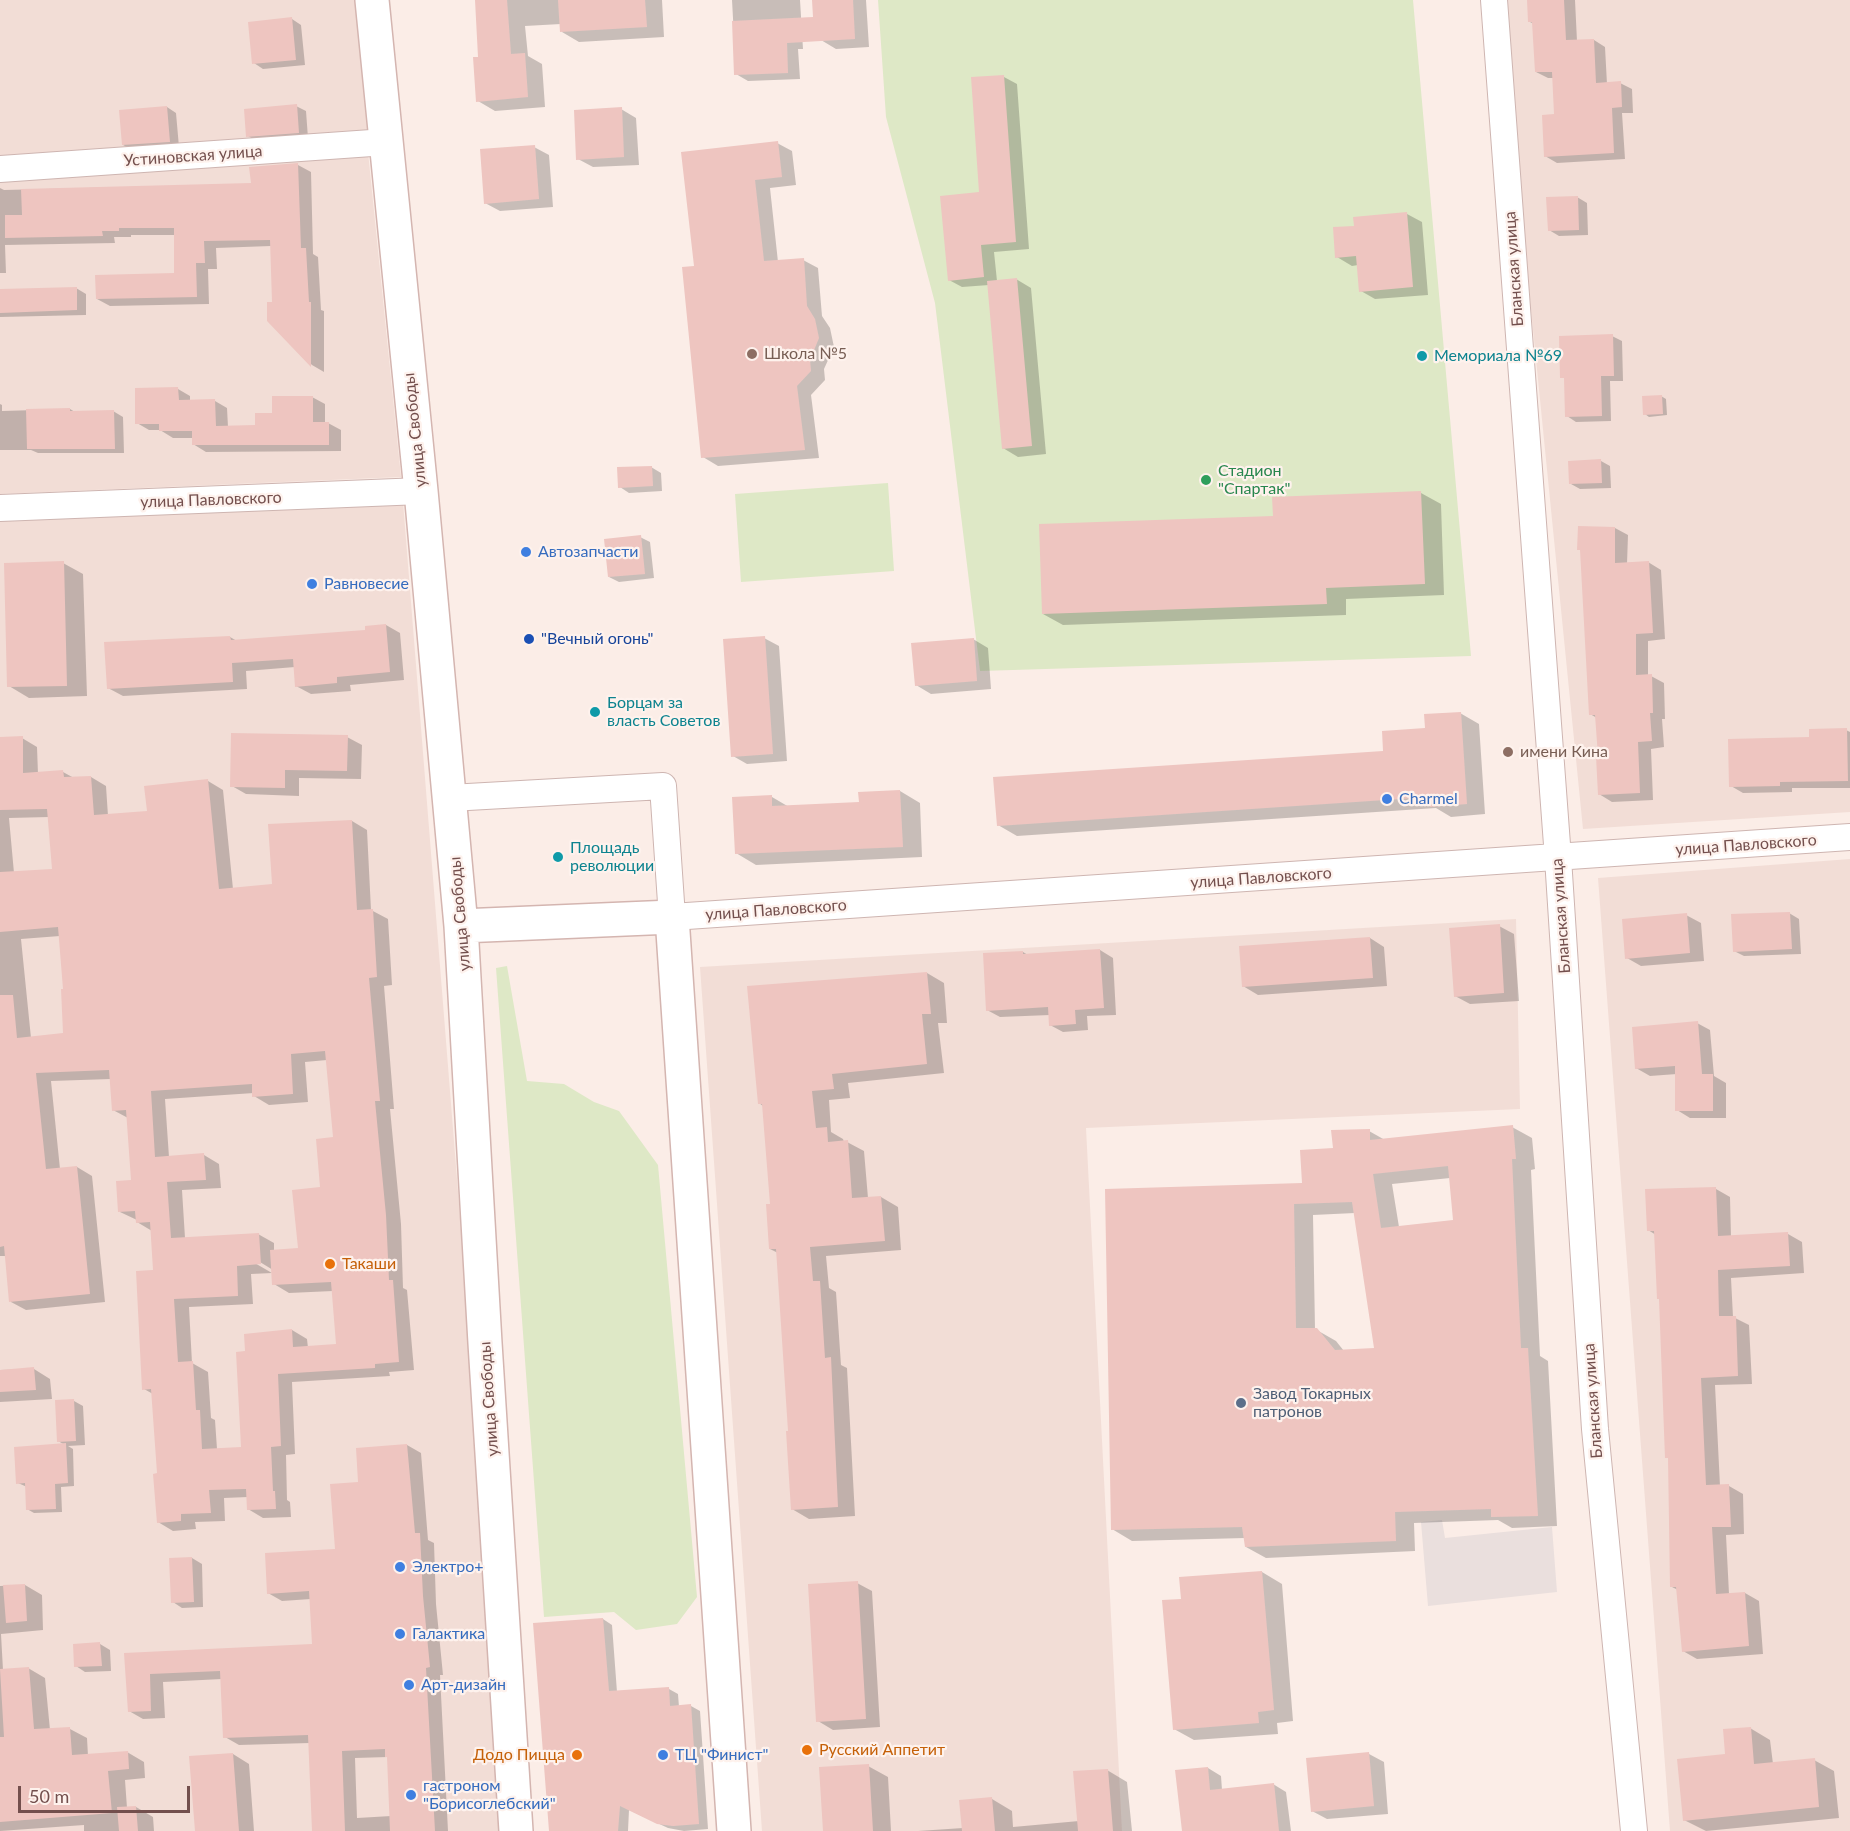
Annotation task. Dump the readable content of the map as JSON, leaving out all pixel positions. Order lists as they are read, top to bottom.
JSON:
{
  "streets": {
    "main road": ["улица Свободы"],
    "street": ["Устиновская улица", "Бланская улица", "улица Павловского"]
  },
  "crossings": [
    ["Устиновская улица", "улица Свободы"],
    ["Бланская улица", "улица Павловского"],
    ["улица Свободы", "улица Павловского"]
  ],
  "places": [
    "Школа №5",
    "Мемориала №69",
    "Стадион \"Спартак\"",
    "Автозапчасти",
    "Равновесие",
    "\"Вечный огонь\"",
    "Борцам за власть Советов",
    "имени Кина",
    "Charmel",
    "Площадь революции",
    "Такаши",
    "Завод Токарных патронов",
    "Электро+",
    "Галактика",
    "Арт-дизайн",
    "Русский Аппетит",
    "Додо Пицца",
    "ТЦ \"Финист\"",
    "гастроном \"Борисоглебский\""
  ],
  "scale_bar": "50 m"
}
